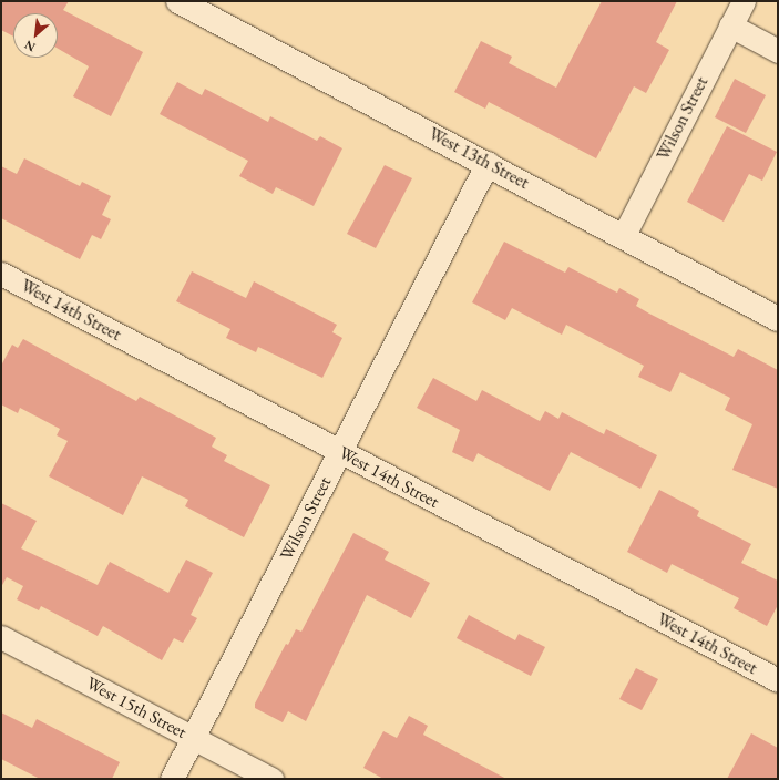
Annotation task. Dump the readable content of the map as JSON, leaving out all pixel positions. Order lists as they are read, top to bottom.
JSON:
{
  "streets": {
    "street": [
      "Wilson Street",
      "West 13th Street",
      "West 14th Street",
      "West 15th Street"
    ]
  },
  "crossings": [
    ["Wilson Street", "West 13th Street"],
    ["Wilson Street", "West 14th Street"],
    ["Wilson Street", "West 15th Street"]
  ],
  "north": "bottom left"
}
